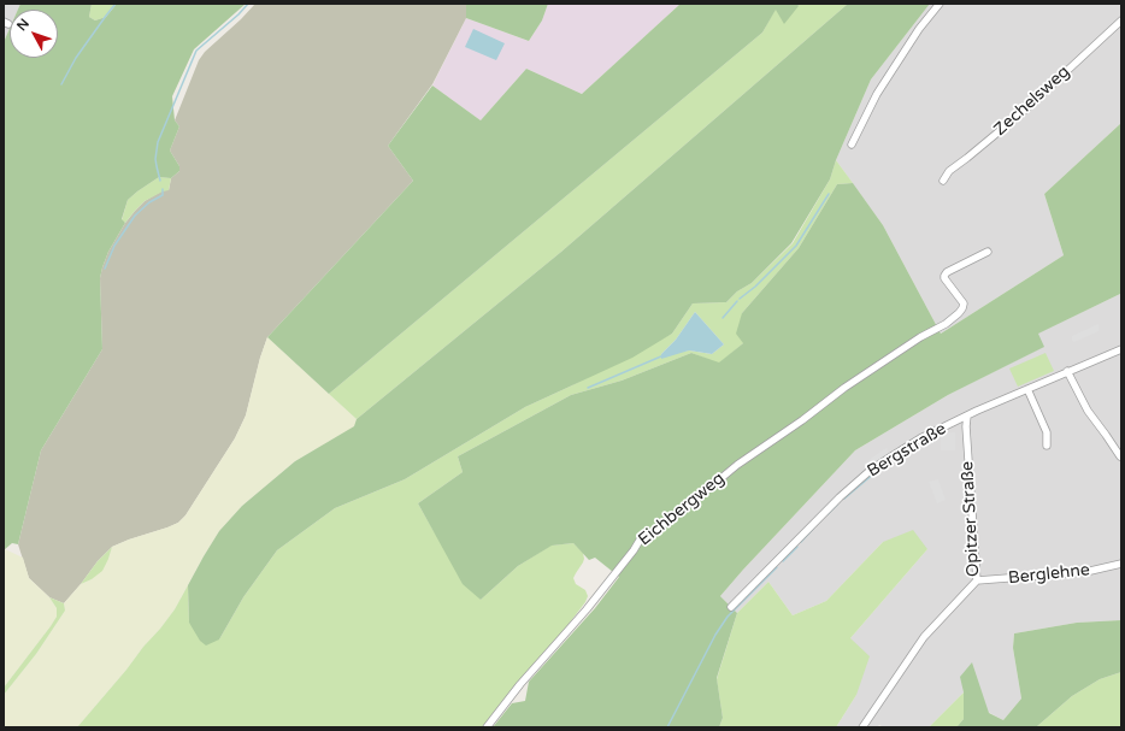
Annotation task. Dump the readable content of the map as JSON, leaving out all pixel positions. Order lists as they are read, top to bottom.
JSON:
{
  "streets": {
    "street": [
      "Zechelsweg",
      "Bergstraße",
      "Eichbergweg",
      "Opitzer Straße",
      "Berglehne"
    ]
  },
  "crossings": [
    ["Bergstraße", "Opitzer Straße"],
    ["Opitzer Straße", "Berglehne"]
  ],
  "north": "top left"
}
